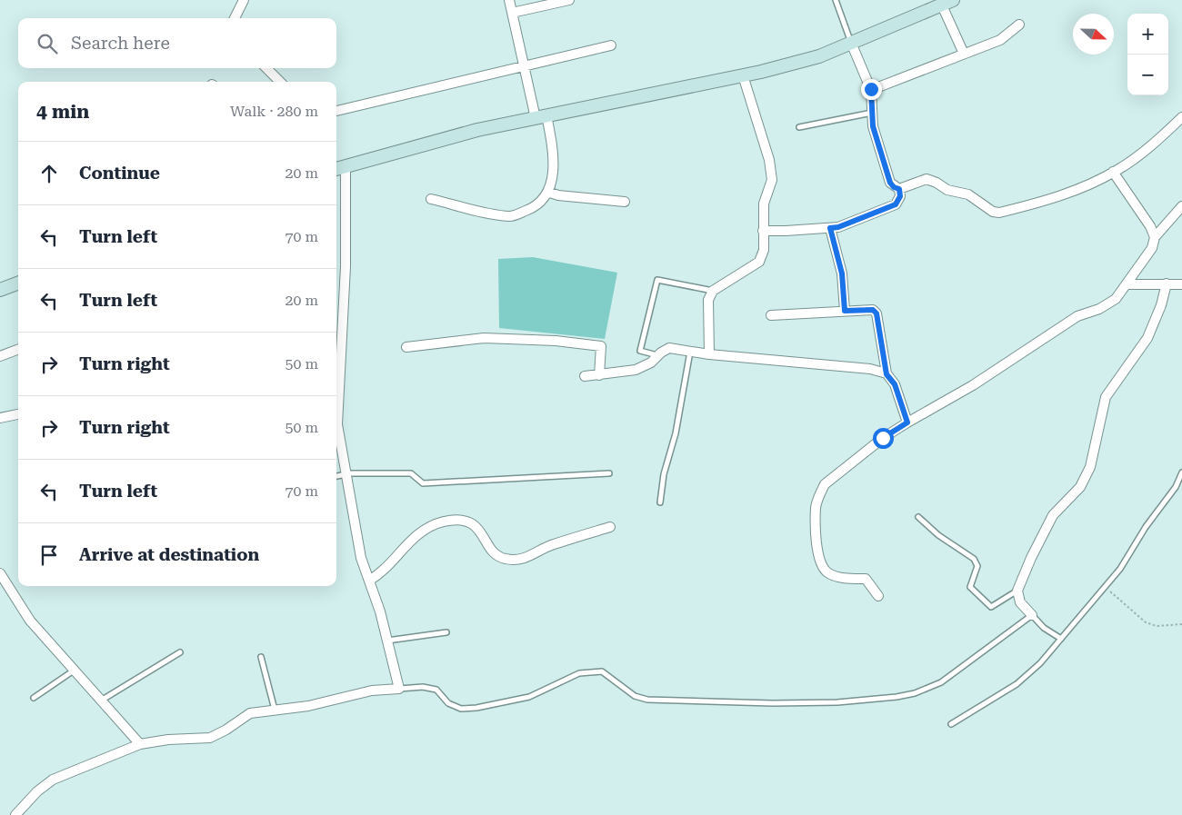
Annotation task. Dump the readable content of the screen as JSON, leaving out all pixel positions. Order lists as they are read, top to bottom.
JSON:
{
  "north": "right",
  "page": {
    "map_buttons": ["+", "−"],
    "search": "Search here",
    "heading": ["4 min", "Walk · 280 m"],
    "list": [
      ["Continue", "20 m"],
      ["Turn left", "70 m"],
      ["Turn left", "20 m"],
      ["Turn right", "50 m"],
      ["Turn right", "50 m"],
      ["Turn left", "70 m"],
      "Arrive at destination"
    ]
  }
}
